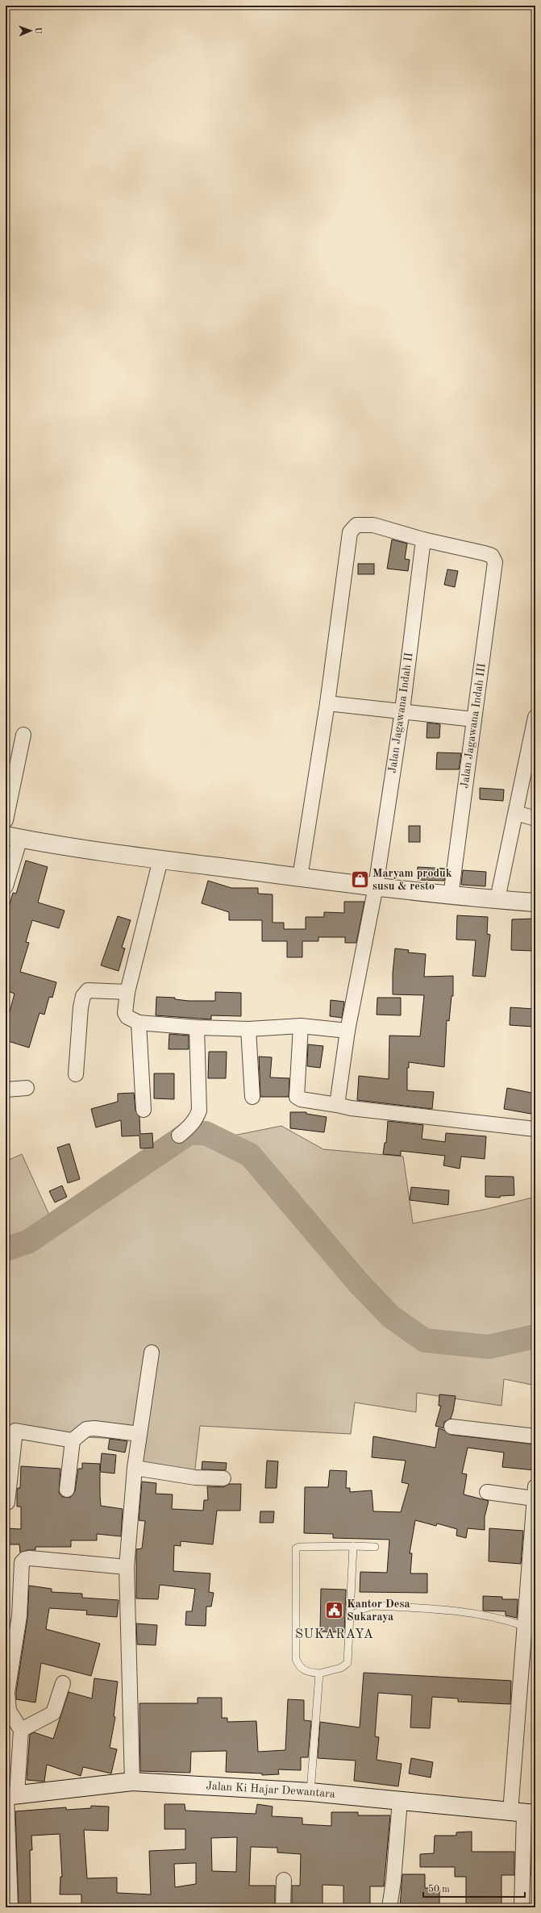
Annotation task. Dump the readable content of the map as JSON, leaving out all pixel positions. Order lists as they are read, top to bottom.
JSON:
{
  "streets": {
    "street": ["Jalan Jagawana Indah II", "Jalan Jagawana Indah III", "Jalan Ki Hajar Dewantara"]
  },
  "crossings": [
    ["Jalan Jagawana Indah II", "Jalan Jagawana Indah III"]
  ],
  "districts": ["SUKARAYA"],
  "places": {
    "shop": ["Maryam produk susu & resto"],
    "public building": ["Kantor Desa Sukaraya"]
  },
  "scale_bar": "50 m",
  "north": "right"
}
